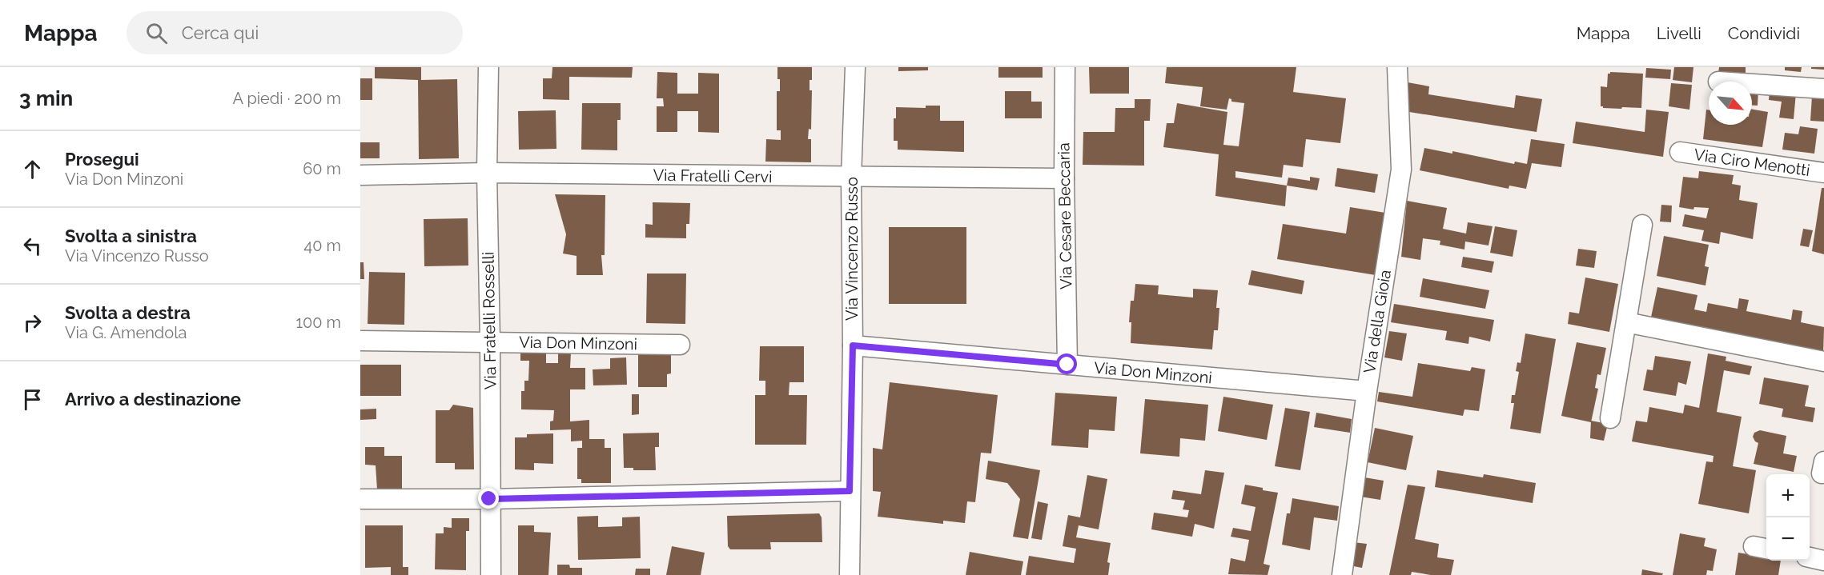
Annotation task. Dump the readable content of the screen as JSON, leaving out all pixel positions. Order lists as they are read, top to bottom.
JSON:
{
  "streets": {
    "street": [
      "Via Ciro Menotti",
      "Via Fratelli Cervi",
      "Via Cesare Beccaria",
      "Via Vincenzo Russo",
      "Via Fratelli Rosselli",
      "Via della Gioia",
      "Via Don Minzoni"
    ]
  },
  "crossings": [
    ["Via Fratelli Cervi", "Via Cesare Beccaria"],
    ["Via Fratelli Cervi", "Via Vincenzo Russo"],
    ["Via Fratelli Cervi", "Via Fratelli Rosselli"],
    ["Via Cesare Beccaria", "Via Don Minzoni"],
    ["Via Vincenzo Russo", "Via Don Minzoni"],
    ["Via Fratelli Rosselli", "Via Don Minzoni"],
    ["Via della Gioia", "Via Don Minzoni"]
  ],
  "north": "bottom right",
  "page": {
    "header": "Mappa",
    "search": "Cerca qui",
    "nav": ["Mappa", "Livelli", "Condividi"],
    "heading": ["3 min", "A piedi · 200 m"],
    "list": [
      ["Prosegui", "Via Don Minzoni", "60 m"],
      ["Svolta a sinistra", "Via Vincenzo Russo", "40 m"],
      ["Svolta a destra", "Via G. Amendola", "100 m"],
      "Arrivo a destinazione"
    ],
    "map_buttons": ["+", "−"]
  }
}
